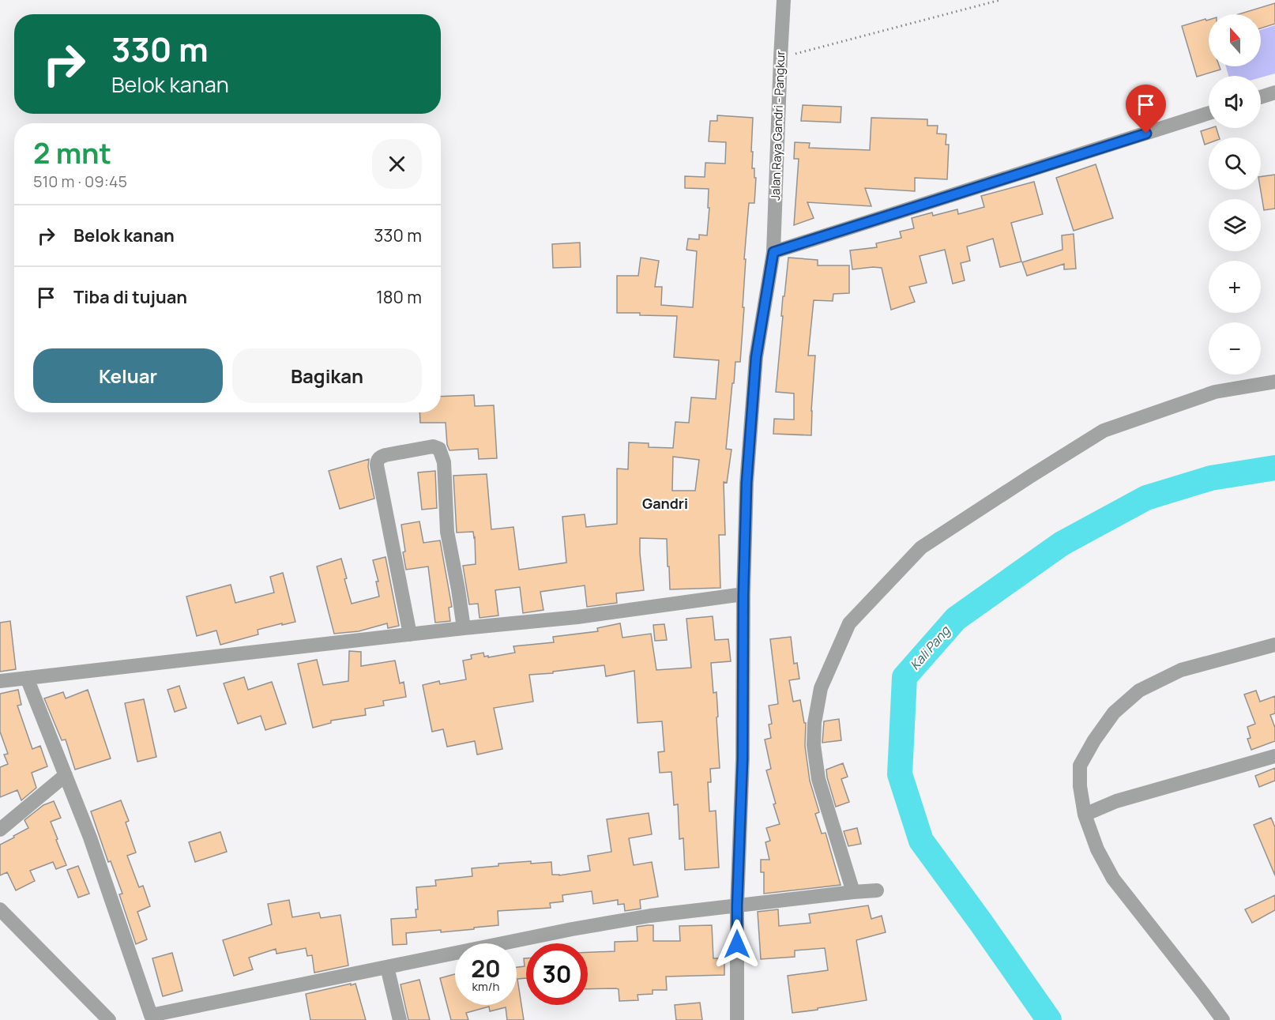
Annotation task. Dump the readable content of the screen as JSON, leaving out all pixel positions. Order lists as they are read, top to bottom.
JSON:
{
  "streets": {
    "street": ["Jalan Raya Gandri - Pangkur"]
  },
  "districts": ["Gandri"],
  "water": ["Kali Pang"],
  "north": "top",
  "page": {
    "map_buttons": ["+", "−"],
    "turn": ["330 m", "Belok kanan"],
    "heading": ["2 mnt", "510 m · 09:45"],
    "list": [
      {
        "name": "Belok kanan",
        "value": "330 m"
      },
      {
        "name": "Tiba di tujuan",
        "value": "180 m"
      }
    ],
    "buttons": ["Keluar", "Bagikan"],
    "speed": "20 km/h",
    "limit": "30"
  }
}
